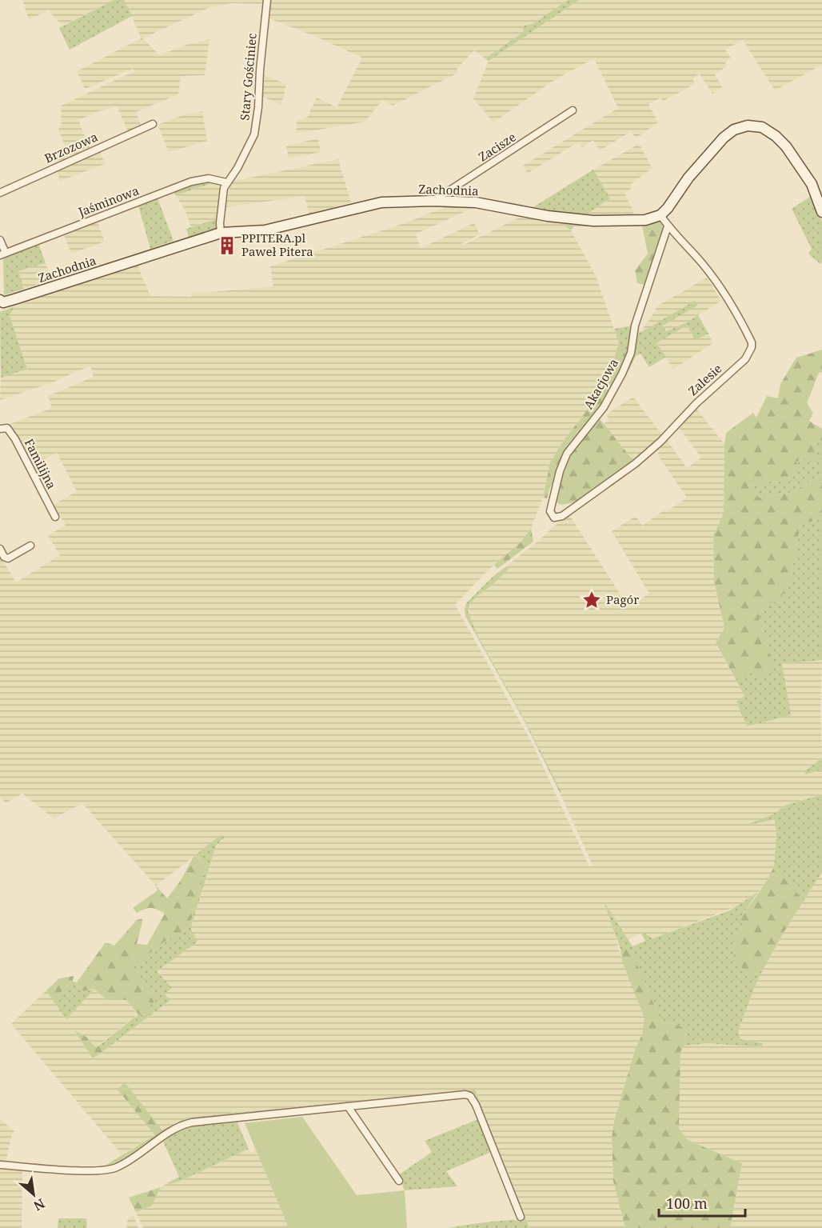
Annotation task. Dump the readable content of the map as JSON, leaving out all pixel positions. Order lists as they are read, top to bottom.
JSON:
{
  "streets": {
    "street": [
      "Stary Gościniec",
      "Zacisze",
      "Brzozowa",
      "Zachodnia",
      "Jaśminowa",
      "Zalesie",
      "Akacjowa",
      "Familijna"
    ]
  },
  "crossings": [
    ["Stary Gościniec", "Zachodnia"],
    ["Stary Gościniec", "Jaśminowa"],
    ["Zacisze", "Zachodnia"],
    ["Zachodnia", "Zalesie"],
    ["Zalesie", "Akacjowa"]
  ],
  "places": {
    "building": ["PPITERA.pl Paweł Pitera"],
    "place": ["Pagór"]
  },
  "scale_bar": "100 m",
  "north": "bottom right"
}
